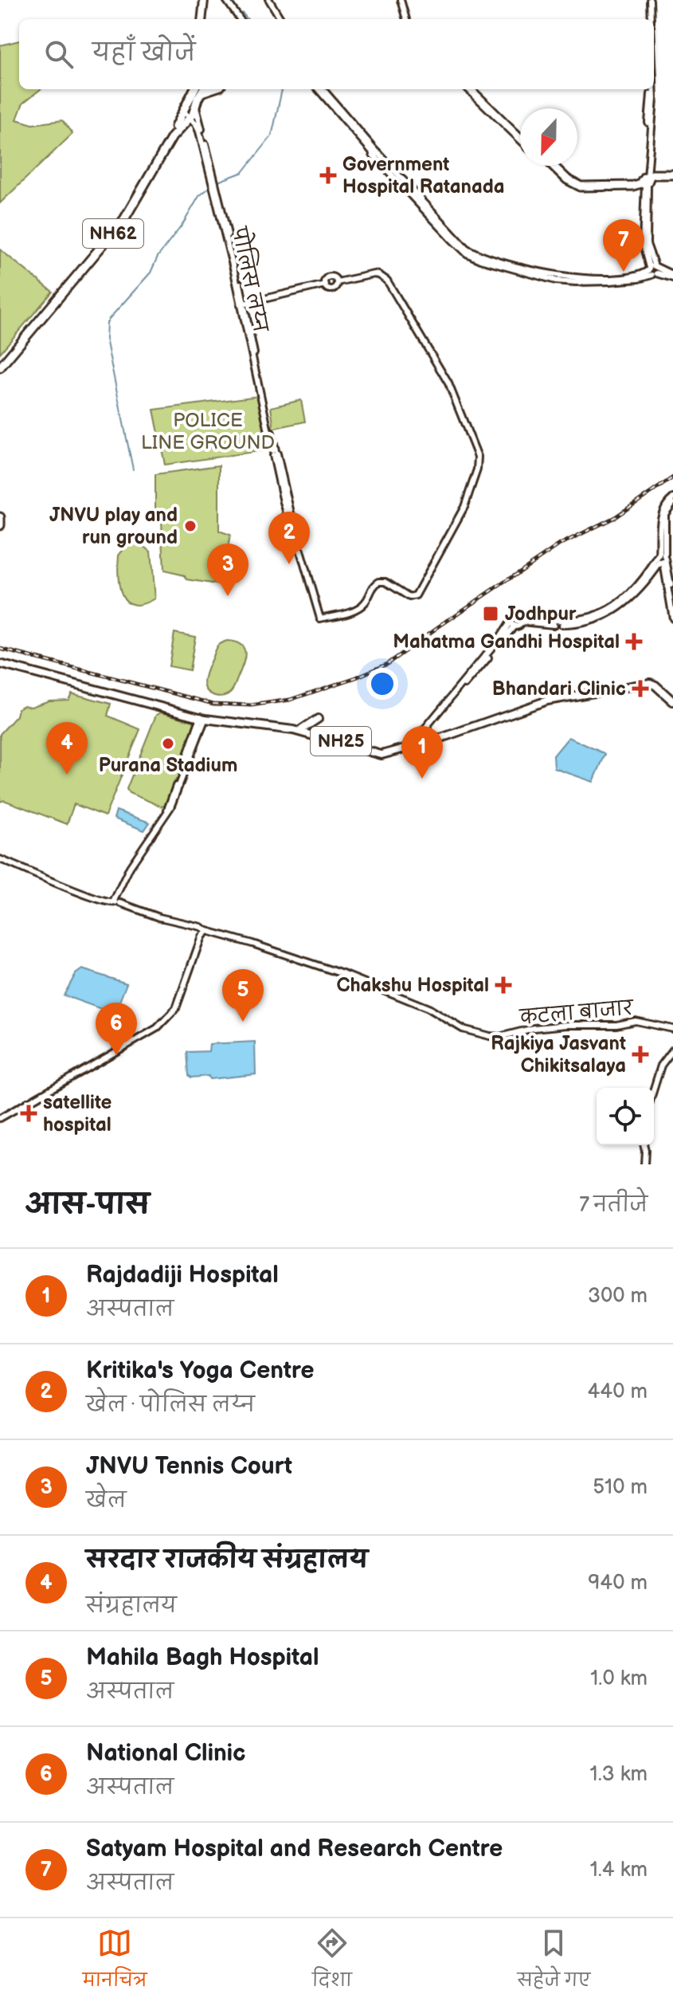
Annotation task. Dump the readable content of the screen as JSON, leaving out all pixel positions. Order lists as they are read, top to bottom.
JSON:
{
  "streets": {
    "highway": ["NH62"],
    "main road": ["NH25"],
    "street": ["कटला बाजार"]
  },
  "parks": ["POLICE LINE GROUND"],
  "places": {
    "health": [
      "Government Hospital Ratanada",
      "Mahatma Gandhi Hospital",
      "Bhandari Clinic",
      "Chakshu Hospital",
      "Rajkiya Jasvant Chikitsalaya",
      "satellite hospital"
    ],
    "other": ["JNVU play and run ground", "Purana Stadium"],
    "transit": ["Jodhpur"]
  },
  "north": "bottom",
  "page": {
    "search": "यहाँ खोजें",
    "pins": [
      "7",
      "2",
      "3",
      "4",
      "1",
      "5",
      "6"
    ],
    "heading": ["आस-पास", "7 नतीजे"],
    "list": [
      {
        "mark": "1",
        "name": "Rajdadiji Hospital",
        "note": "अस्पताल",
        "value": "300 m"
      },
      {
        "mark": "2",
        "name": "Kritika's Yoga Centre",
        "note": "खेल · पोलिस लय्न",
        "value": "440 m"
      },
      {
        "mark": "3",
        "name": "JNVU Tennis Court",
        "note": "खेल",
        "value": "510 m"
      },
      {
        "mark": "4",
        "name": "सरदार राजकीय संग्रहालय",
        "note": "संग्रहालय",
        "value": "940 m"
      },
      {
        "mark": "5",
        "name": "Mahila Bagh Hospital",
        "note": "अस्पताल",
        "value": "1.0 km"
      },
      {
        "mark": "6",
        "name": "National Clinic",
        "note": "अस्पताल",
        "value": "1.3 km"
      },
      {
        "mark": "7",
        "name": "Satyam Hospital and Research Centre",
        "note": "अस्पताल",
        "value": "1.4 km"
      }
    ],
    "nav": ["मानचित्र", "दिशा", "सहेजे गए"]
  }
}
